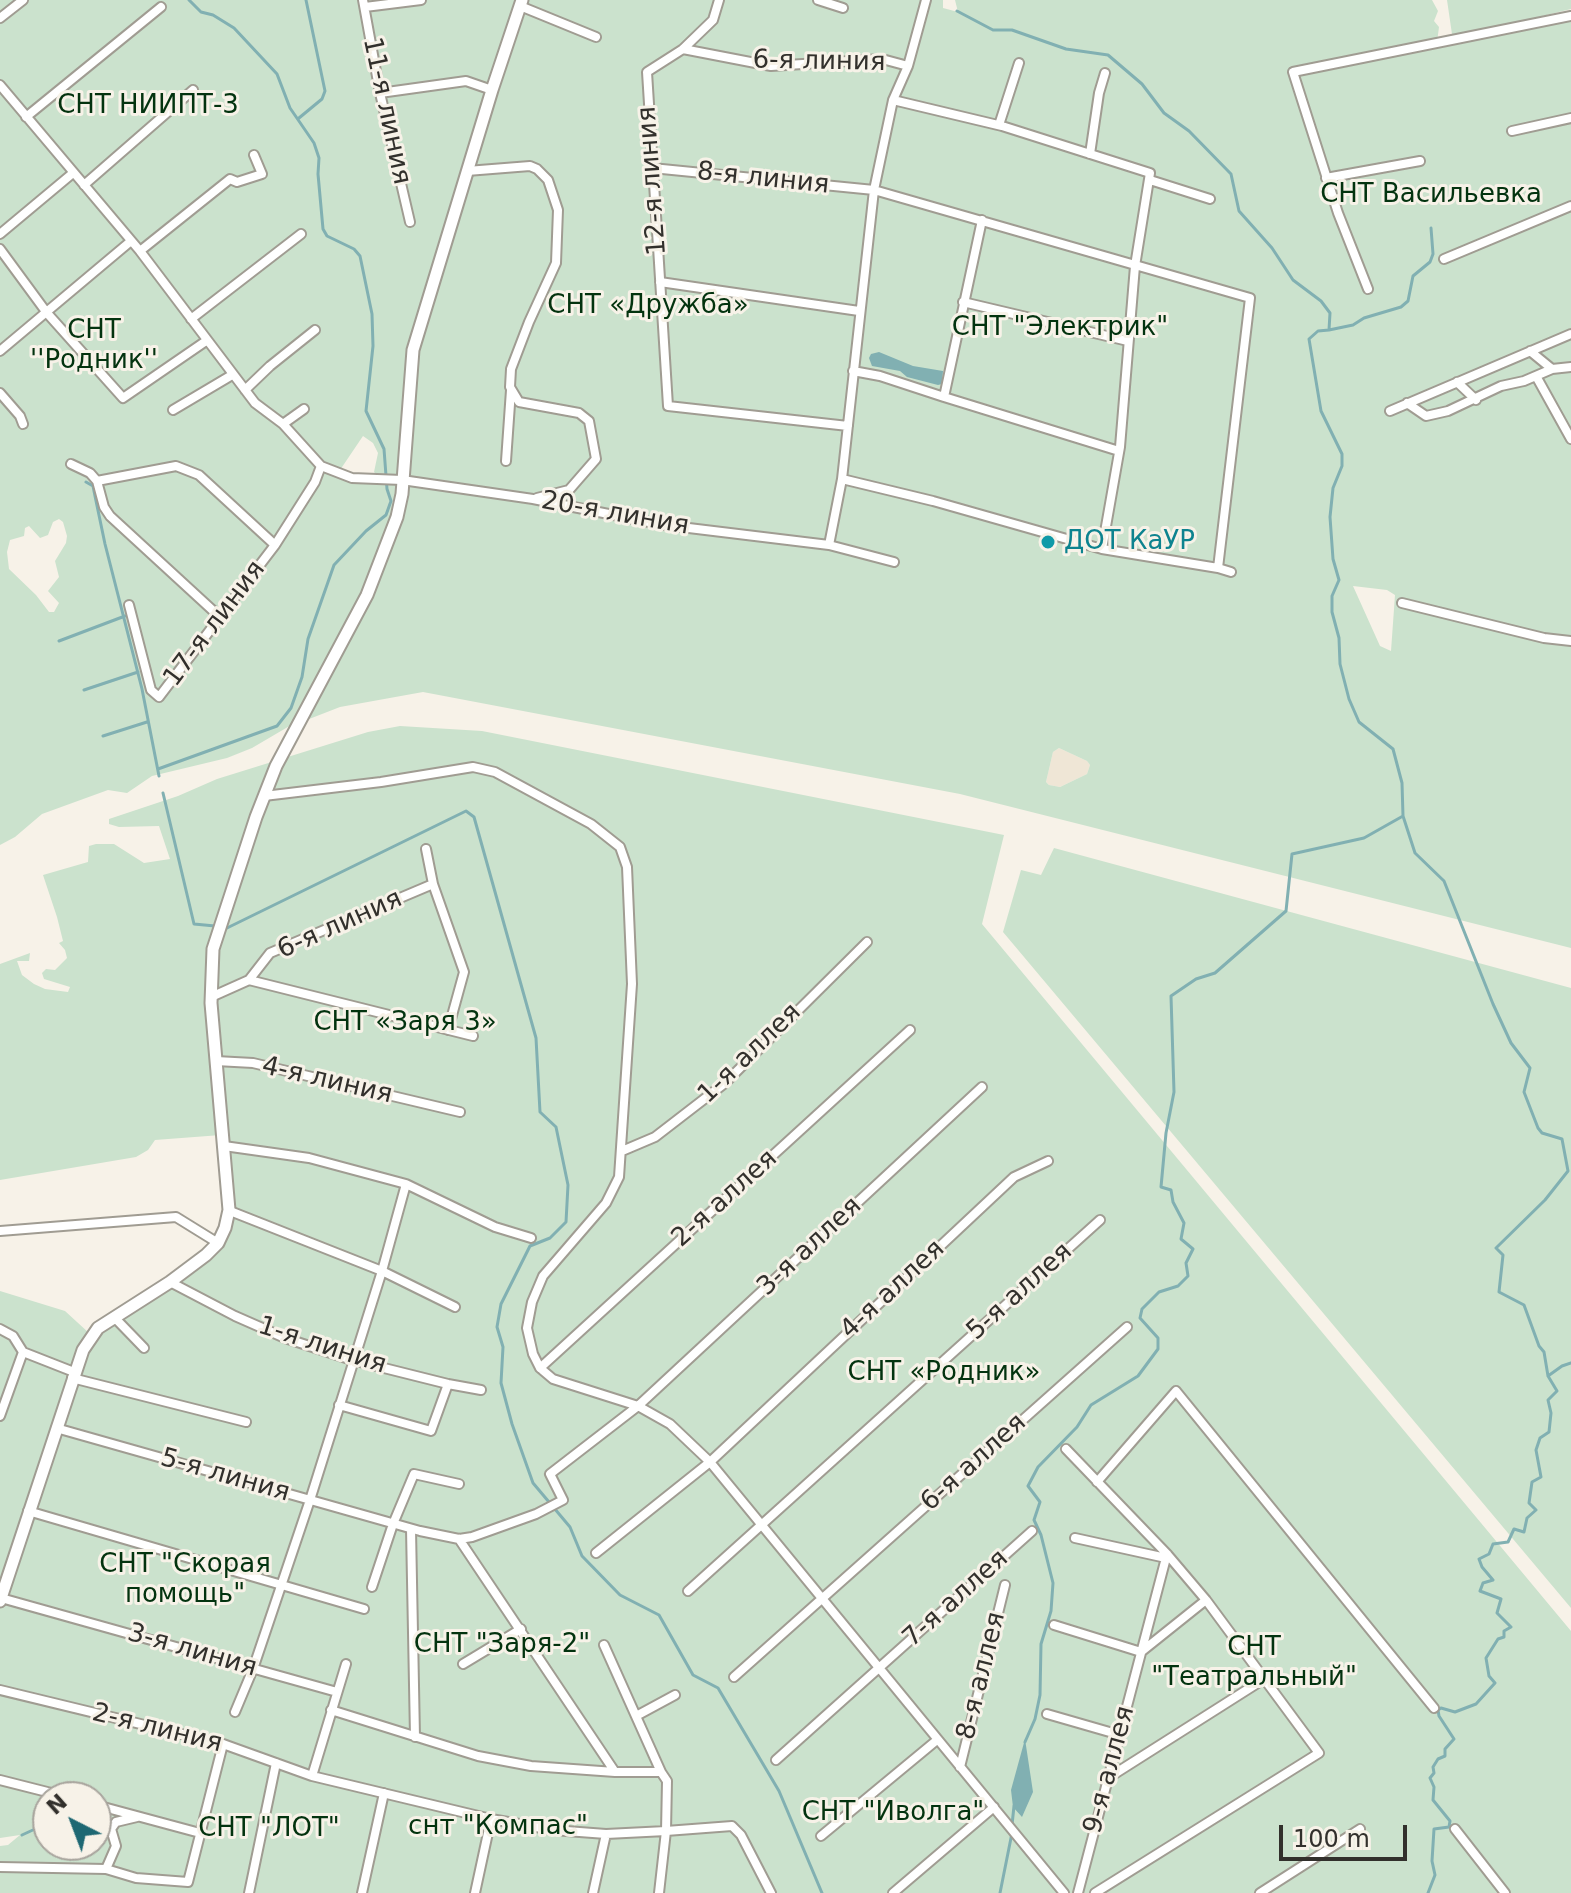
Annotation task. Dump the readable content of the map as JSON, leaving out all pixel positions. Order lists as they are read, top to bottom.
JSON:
{
  "streets": {
    "street": [
      "6-я линия",
      "11-я линия",
      "8-я линия",
      "12-я линия",
      "20-я линия",
      "17-я линия",
      "1-я аллея",
      "4-я линия",
      "2-я аллея",
      "3-я аллея",
      "4-я аллея",
      "5-я аллея",
      "1-я линия",
      "6-я аллея",
      "5-я линия",
      "7-я аллея",
      "3-я линия",
      "8-я аллея",
      "2-я линия",
      "9-я аллея"
    ]
  },
  "crossings": [
    ["6-я линия", "12-я линия"],
    ["8-я линия", "12-я линия"],
    ["20-я линия", "17-я линия"]
  ],
  "parks": [
    "СНТ НИИПТ-3",
    "СНТ Васильевка",
    "СНТ «Дружба»",
    "СНТ \"Электрик\"",
    "СНТ ''Родник''",
    "СНТ «Заря 3»",
    "СНТ «Родник»",
    "СНТ \"Скорая помощь\"",
    "СНТ \"Заря-2\"",
    "СНТ \"Театральный\"",
    "СНТ \"Иволга\"",
    "снт \"Компас\"",
    "СНТ \"ЛОТ\""
  ],
  "places": ["ДОТ КаУР"],
  "scale_bar": "100 m",
  "north": "top left"
}
